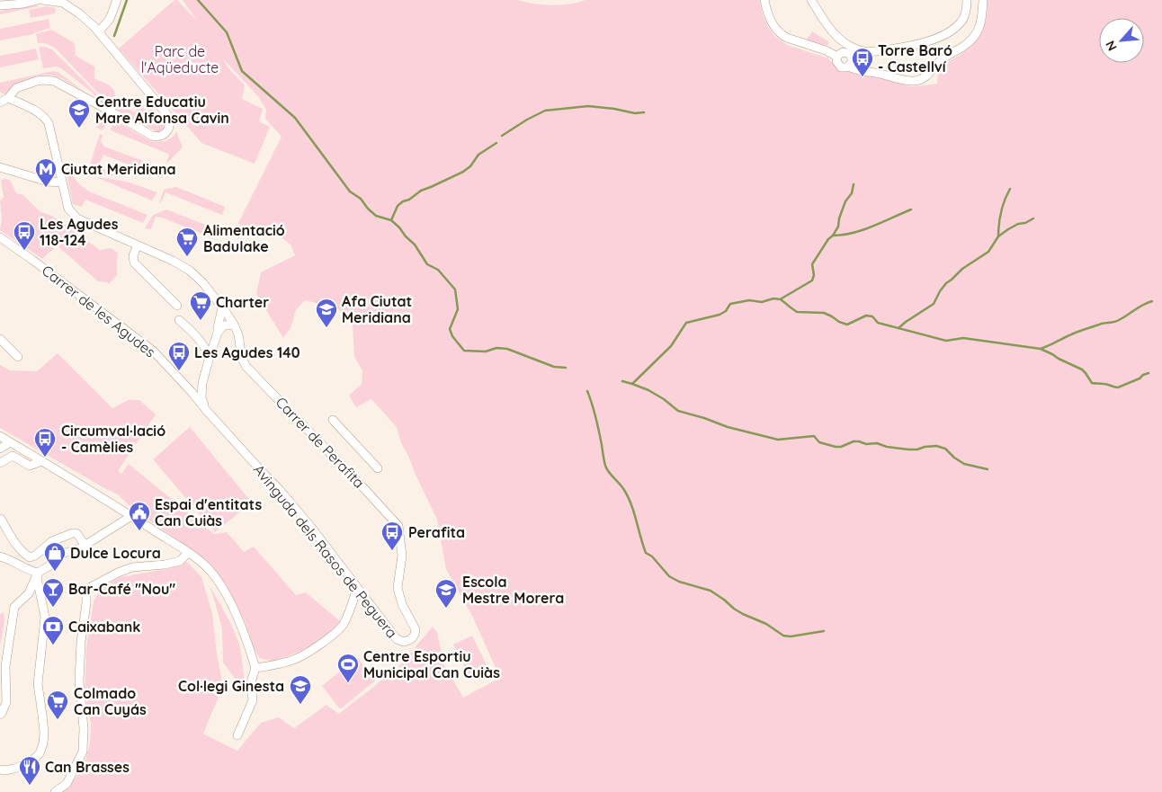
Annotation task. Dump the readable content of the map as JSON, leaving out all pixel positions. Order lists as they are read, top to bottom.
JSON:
{
  "streets": {
    "street": ["Carrer de les Agudes", "Carrer de Perafita", "Avinguda dels Rasos de Peguera"]
  },
  "crossings": [
    ["Carrer de les Agudes", "Avinguda dels Rasos de Peguera"],
    ["Carrer de Perafita", "Avinguda dels Rasos de Peguera"]
  ],
  "parks": ["Parc de l'Aqüeducte"],
  "places": {
    "bus stop": [
      "Torre Baró - Castellví",
      "Les Agudes 118-124",
      "Les Agudes 140",
      "Circumval·lació - Camèlies",
      "Perafita"
    ],
    "school or university": [
      "Centre Educatiu Mare Alfonsa Cavin",
      "Afa Ciutat Meridiana",
      "Escola Mestre Morera",
      "Col·legi Ginesta"
    ],
    "metro station": ["Ciutat Meridiana"],
    "supermarket": ["Alimentació Badulake", "Charter", "Colmado Can Cuyás"],
    "public building": ["Espai d'entitats Can Cuiàs"],
    "shop": ["Dulce Locura"],
    "bar": ["Bar-Café \"Nou\""],
    "bank": ["Caixabank"],
    "sports": ["Centre Esportiu Municipal Can Cuiàs"],
    "restaurant": ["Can Brasses"]
  },
  "north": "bottom left"
}
